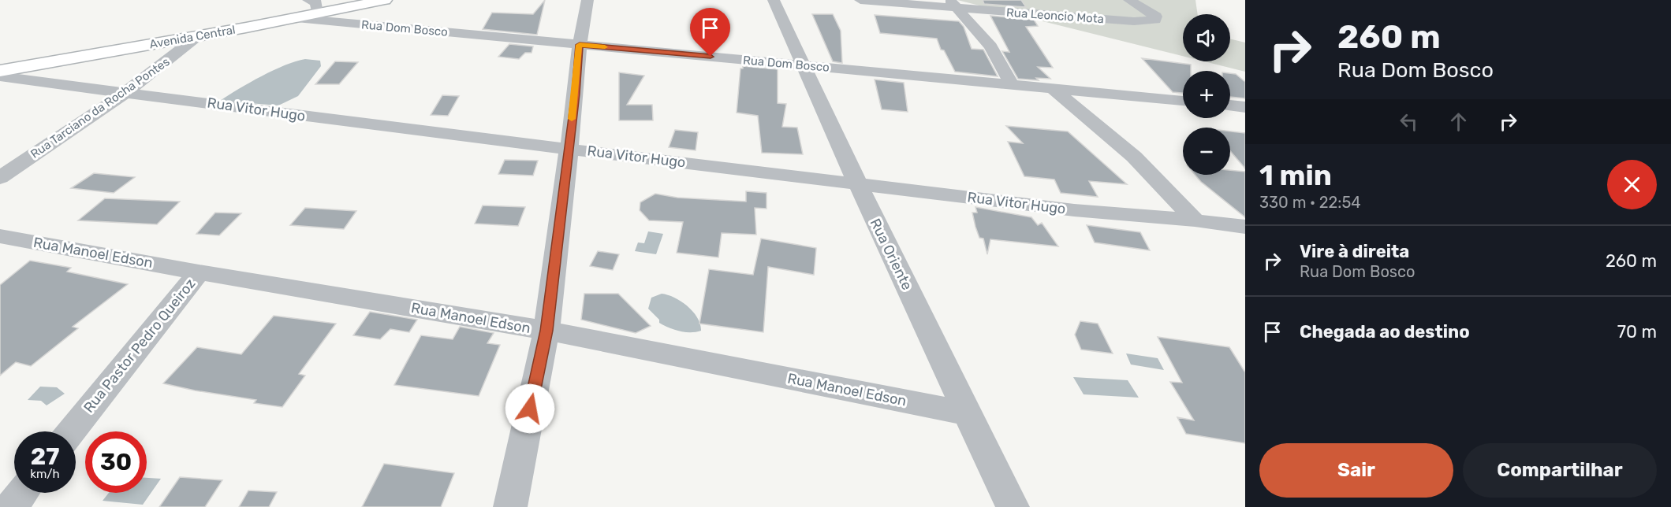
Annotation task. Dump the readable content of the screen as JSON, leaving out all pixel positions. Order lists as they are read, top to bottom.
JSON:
{
  "streets": {
    "main road": ["Avenida Central"],
    "street": [
      "Rua Leoncio Mota",
      "Rua Dom Bosco",
      "Rua Tarciano da Rocha Pontes",
      "Rua Vitor Hugo",
      "Rua Manoel Edson",
      "Rua Oriente",
      "Rua Pastor Pedro Queiroz"
    ]
  },
  "crossings": [
    ["Rua Dom Bosco", "Avenida Central"],
    ["Rua Dom Bosco", "Rua Oriente"],
    ["Avenida Central", "Rua Tarciano da Rocha Pontes"],
    ["Rua Tarciano da Rocha Pontes", "Rua Vitor Hugo"],
    ["Rua Vitor Hugo", "Rua Oriente"],
    ["Rua Manoel Edson", "Rua Oriente"],
    ["Rua Manoel Edson", "Rua Pastor Pedro Queiroz"]
  ],
  "page": {
    "turn": ["260 m", "Rua Dom Bosco"],
    "map_buttons": ["+", "−"],
    "heading": ["1 min", "330 m · 22:54"],
    "list": [
      {
        "name": "Vire à direita",
        "note": "Rua Dom Bosco",
        "value": "260 m"
      },
      {
        "name": "Chegada ao destino",
        "value": "70 m"
      }
    ],
    "speed": "27 km/h",
    "limit": "30",
    "buttons": ["Sair", "Compartilhar"]
  }
}
